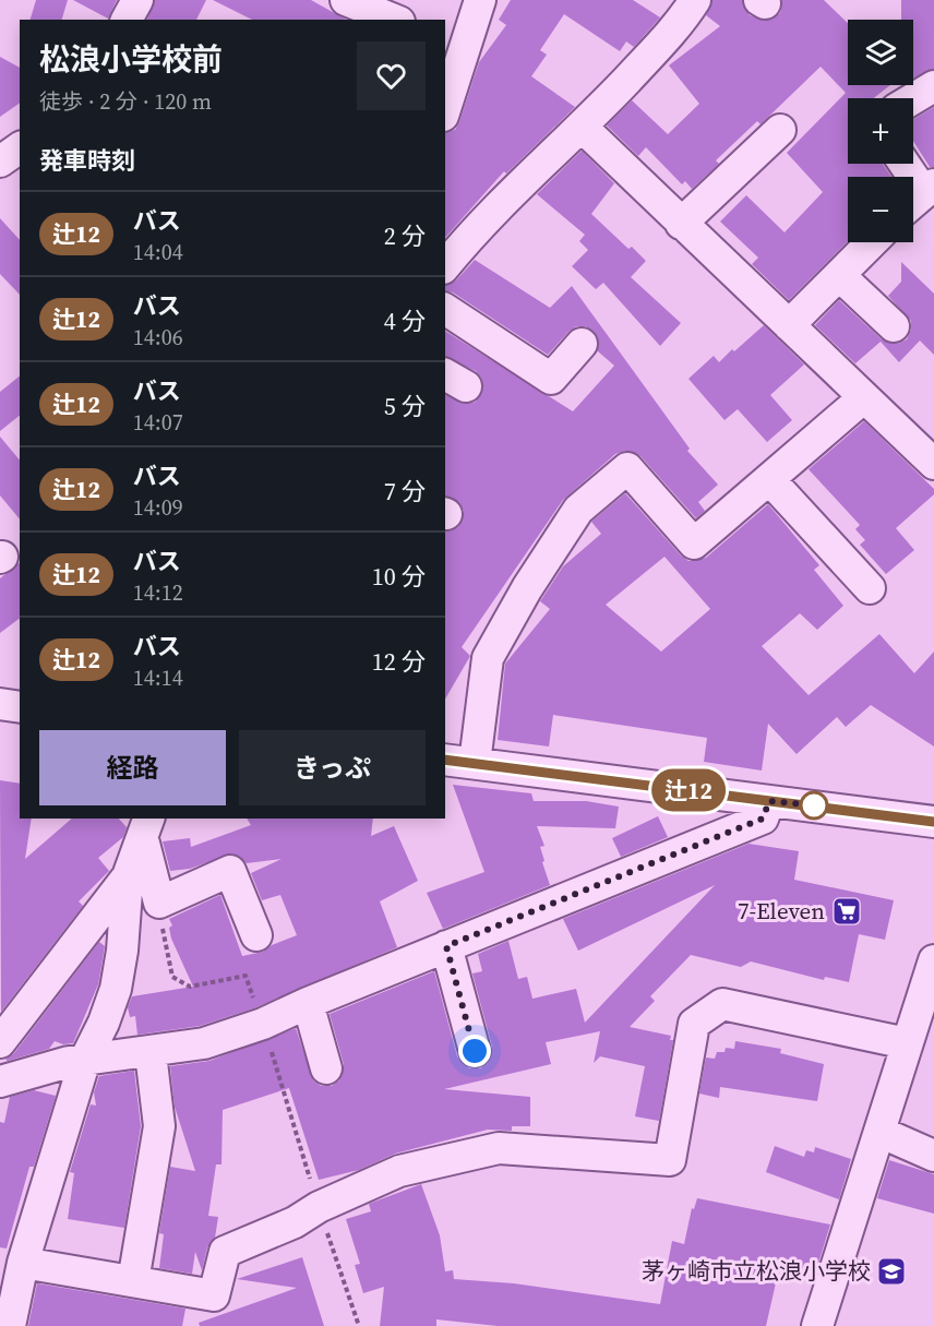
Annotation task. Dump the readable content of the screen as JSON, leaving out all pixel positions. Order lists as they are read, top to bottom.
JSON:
{
  "places": {
    "supermarket": ["7-Eleven"],
    "school or university": ["茅ヶ崎市立松浪小学校"]
  },
  "lines": ["bus line 辻12"],
  "page": {
    "on_map": "辻12",
    "map_buttons": ["+", "−"],
    "heading": [
      ["松浪小学校前", "徒歩 · 2 分 · 120 m"],
      "発車時刻"
    ],
    "list": [
      {
        "mark": "辻12",
        "name": "バス",
        "note": "14:04",
        "value": "2 分"
      },
      {
        "mark": "辻12",
        "name": "バス",
        "note": "14:06",
        "value": "4 分"
      },
      {
        "mark": "辻12",
        "name": "バス",
        "note": "14:07",
        "value": "5 分"
      },
      {
        "mark": "辻12",
        "name": "バス",
        "note": "14:09",
        "value": "7 分"
      },
      {
        "mark": "辻12",
        "name": "バス",
        "note": "14:12",
        "value": "10 分"
      },
      {
        "mark": "辻12",
        "name": "バス",
        "note": "14:14",
        "value": "12 分"
      }
    ],
    "buttons": ["経路", "きっぷ"]
  }
}
